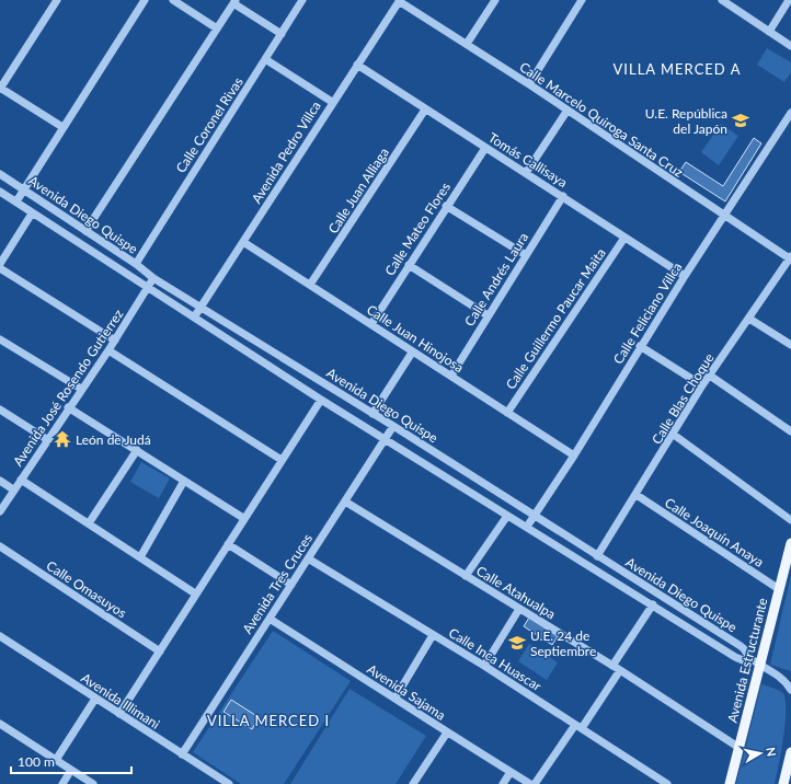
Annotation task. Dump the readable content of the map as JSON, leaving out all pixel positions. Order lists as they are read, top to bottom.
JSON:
{
  "streets": {
    "main road": ["Avenida Estructurante"],
    "street": [
      "Calle Marcelo Quiroga Santa Cruz",
      "Calle Coronel Rivas",
      "Avenida Pedro Villca",
      "Tomás Callisaya",
      "Calle Juan Alliaga",
      "Avenida Diego Quispe",
      "Calle Mateo Flores",
      "Calle Andrés Laura",
      "Calle Feliciano Villca",
      "Calle Guillermo Paucar Maita",
      "Calle Juan Hinojosa",
      "Avenida José Rosendo Gutierrez",
      "Calle Blas Choque",
      "Calle Joaquín Anaya",
      "Avenida Tres Cruces",
      "Calle Omasuyos",
      "Calle Atahualpa",
      "Calle Inca Huascar",
      "Avenida Sajama",
      "Avenida Illimani"
    ]
  },
  "crossings": [
    ["Calle Marcelo Quiroga Santa Cruz", "Avenida Pedro Villca"],
    ["Calle Marcelo Quiroga Santa Cruz", "Calle Feliciano Villca"],
    ["Calle Marcelo Quiroga Santa Cruz", "Calle Blas Choque"],
    ["Calle Coronel Rivas", "Avenida Diego Quispe"],
    ["Avenida Pedro Villca", "Tomás Callisaya"],
    ["Avenida Pedro Villca", "Avenida Diego Quispe"],
    ["Avenida Pedro Villca", "Calle Juan Hinojosa"],
    ["Tomás Callisaya", "Calle Juan Alliaga"],
    ["Tomás Callisaya", "Calle Mateo Flores"],
    ["Tomás Callisaya", "Calle Andrés Laura"],
    ["Tomás Callisaya", "Calle Feliciano Villca"],
    ["Tomás Callisaya", "Calle Guillermo Paucar Maita"],
    ["Calle Juan Alliaga", "Calle Juan Hinojosa"],
    ["Avenida Diego Quispe", "Calle Feliciano Villca"],
    ["Avenida Diego Quispe", "Avenida José Rosendo Gutierrez"],
    ["Avenida Diego Quispe", "Calle Blas Choque"],
    ["Avenida Diego Quispe", "Avenida Tres Cruces"],
    ["Avenida Diego Quispe", "Avenida Estructurante"],
    ["Calle Mateo Flores", "Calle Juan Hinojosa"],
    ["Calle Andrés Laura", "Calle Juan Hinojosa"],
    ["Calle Feliciano Villca", "Calle Juan Hinojosa"],
    ["Calle Guillermo Paucar Maita", "Calle Juan Hinojosa"],
    ["Calle Blas Choque", "Calle Joaquín Anaya"],
    ["Calle Joaquín Anaya", "Avenida Estructurante"],
    ["Avenida Tres Cruces", "Calle Atahualpa"],
    ["Avenida Tres Cruces", "Calle Inca Huascar"],
    ["Avenida Tres Cruces", "Avenida Sajama"],
    ["Avenida Tres Cruces", "Avenida Illimani"],
    ["Calle Atahualpa", "Avenida Estructurante"]
  ],
  "districts": ["VILLA MERCED A", "VILLA MERCED I"],
  "places": {
    "school or university": ["U.E. República del Japón", "U.E. 24 de Septiembre"],
    "temple": ["León de Judá"]
  },
  "scale_bar": "100 m",
  "north": "right"
}
